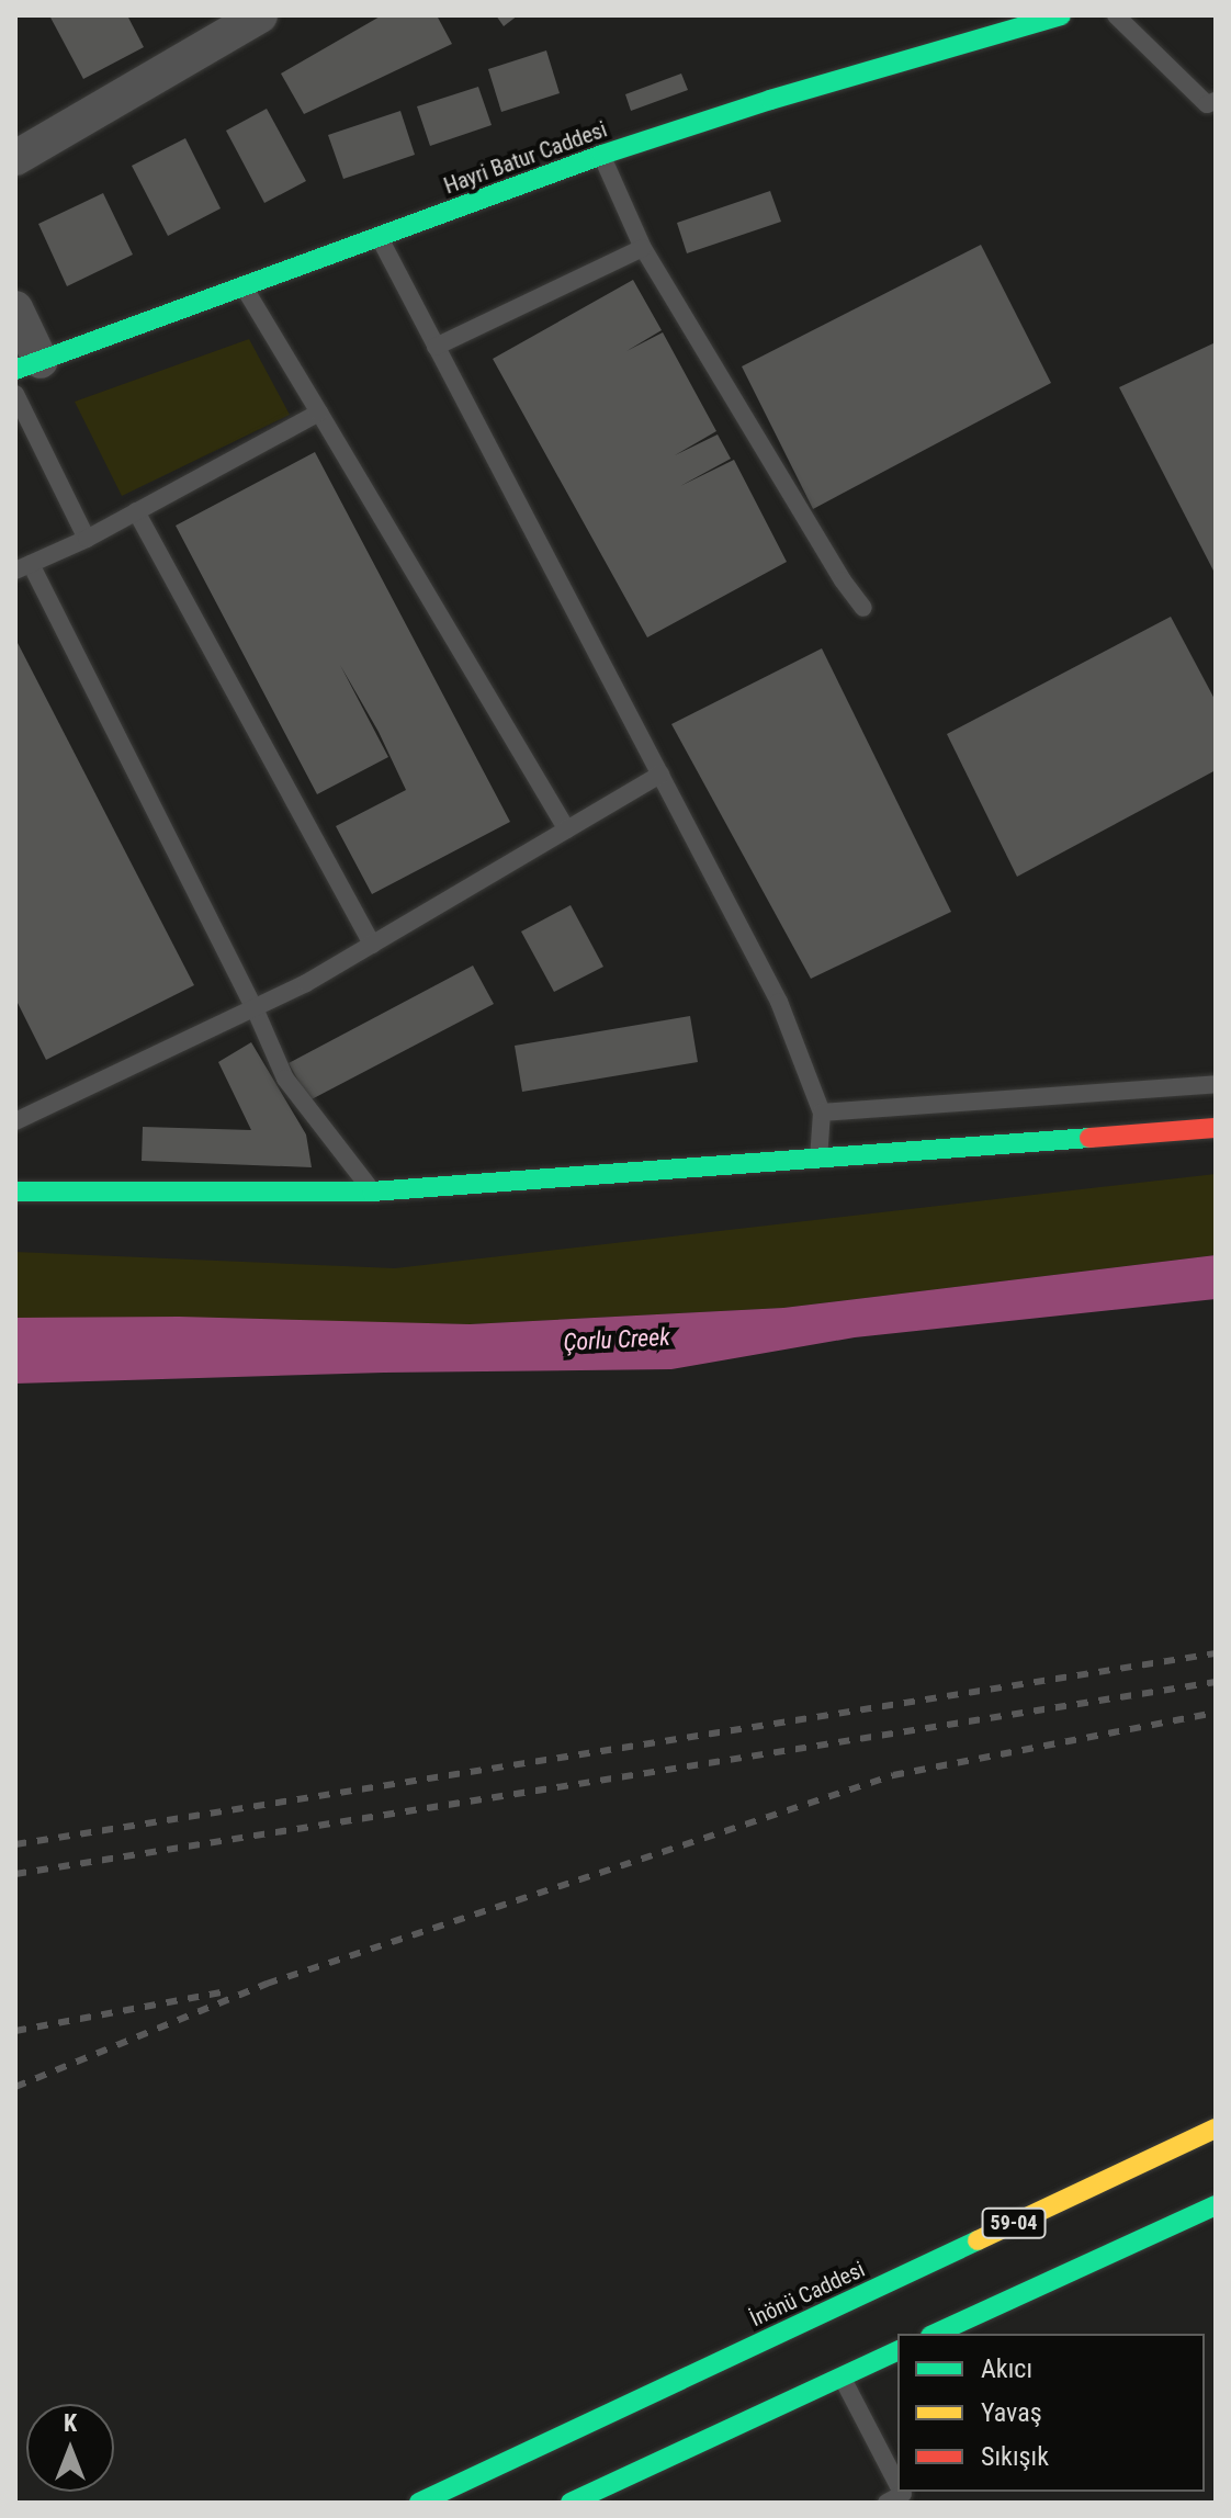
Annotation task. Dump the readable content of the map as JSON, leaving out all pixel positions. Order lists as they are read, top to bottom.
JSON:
{
  "streets": {
    "main road": ["Hayri Batur Caddesi", "59-04", "İnönü Caddesi"]
  },
  "water": ["Çorlu Creek"],
  "legend": ["Akıcı", "Yavaş", "Sıkışık"],
  "north": "top"
}
